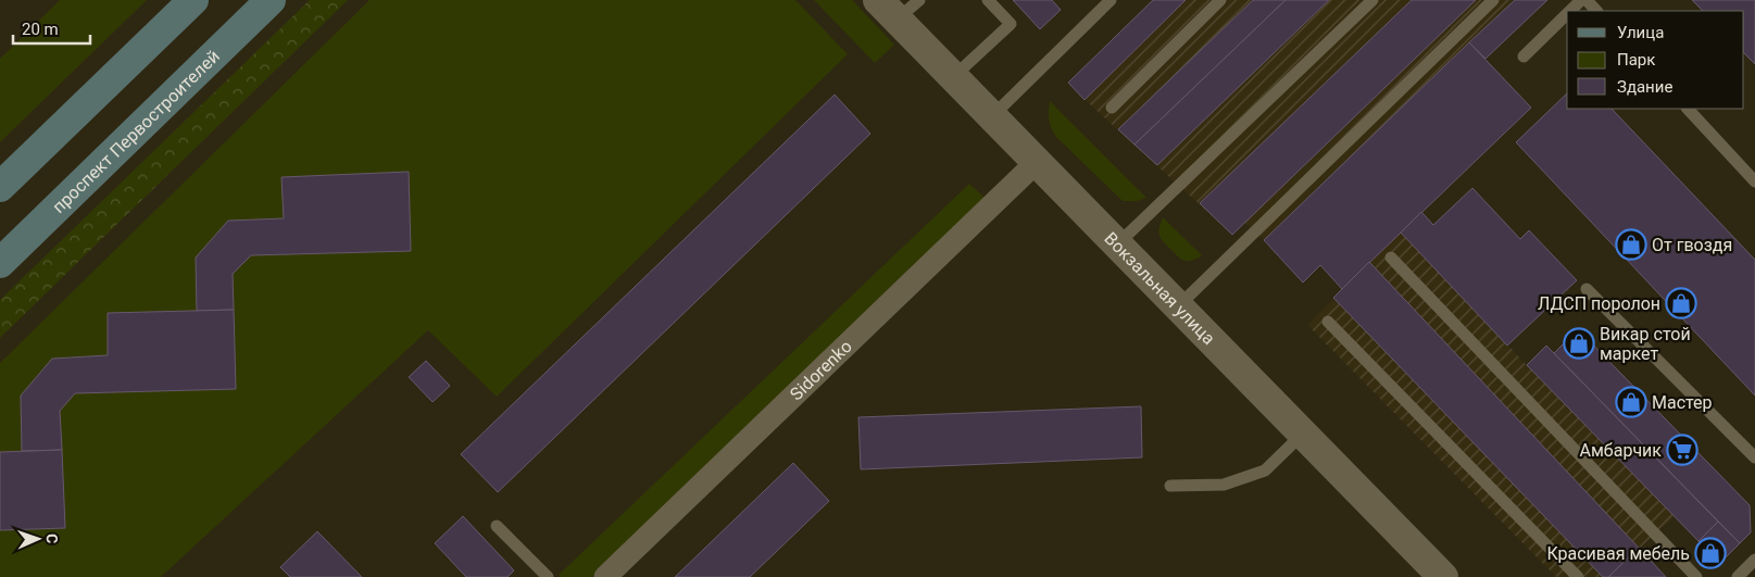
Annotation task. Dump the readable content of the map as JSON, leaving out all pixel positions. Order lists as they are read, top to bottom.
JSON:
{
  "streets": {
    "main road": ["проспект Первостроителей"],
    "street": ["Вокзальная улица", "Sidorenko"]
  },
  "crossings": [
    ["Вокзальная улица", "Sidorenko"]
  ],
  "places": {
    "shop": [
      "От гвоздя",
      "ЛДСП поролон",
      "Викар стой маркет",
      "Мастер",
      "Красивая мебель"
    ],
    "supermarket": ["Амбарчик"]
  },
  "legend": ["Улица", "Парк", "Здание"],
  "scale_bar": "20 m",
  "north": "right"
}
